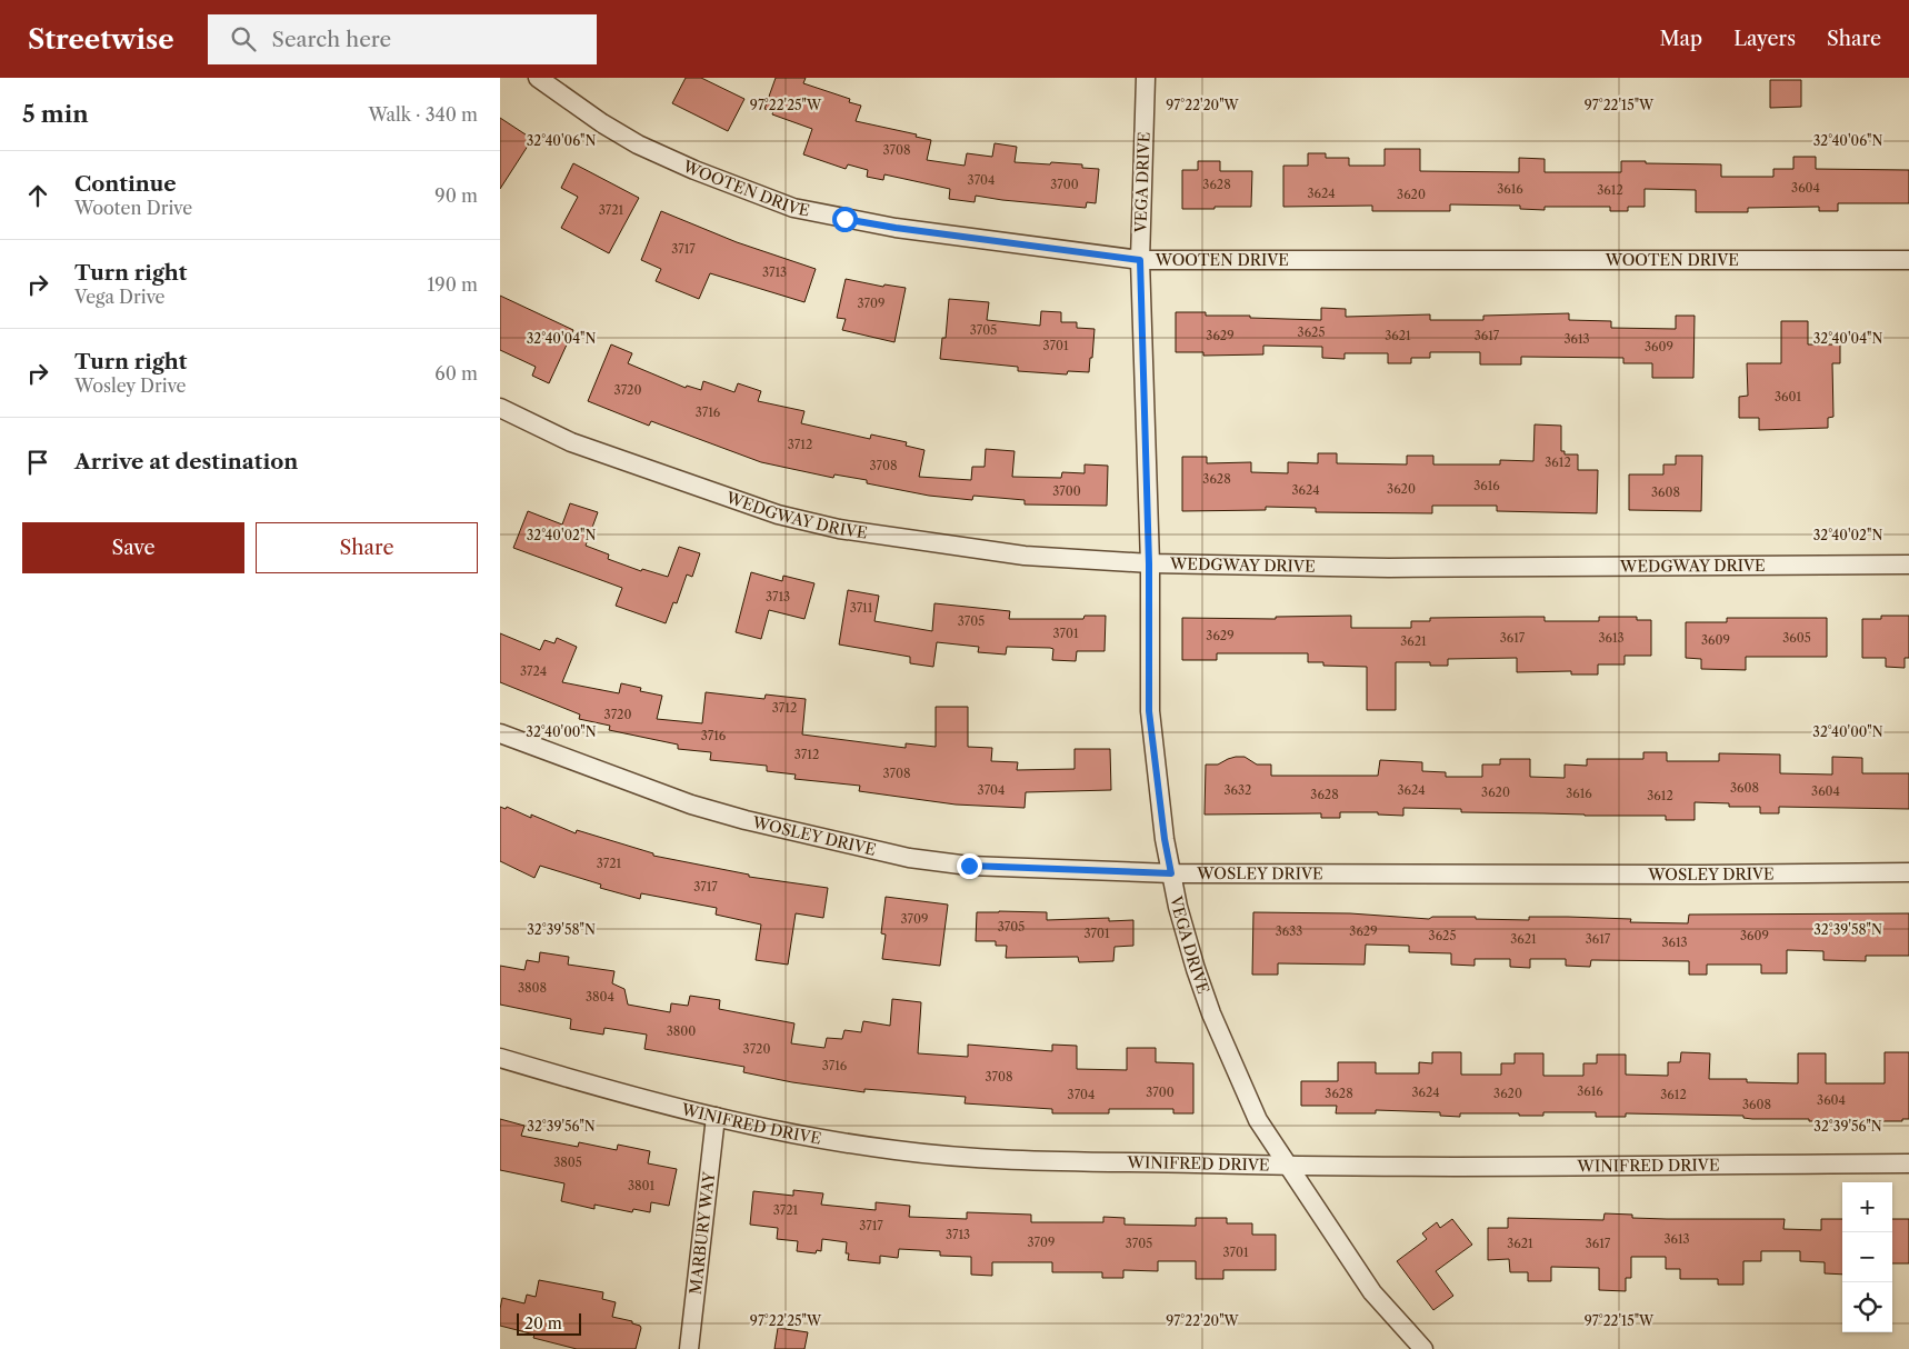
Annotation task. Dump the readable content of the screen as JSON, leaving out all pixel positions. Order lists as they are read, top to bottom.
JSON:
{
  "streets": {
    "street": [
      "VEGA DRIVE",
      "WOOTEN DRIVE",
      "WEDGWAY DRIVE",
      "WOSLEY DRIVE",
      "WINIFRED DRIVE",
      "MARBURY WAY"
    ]
  },
  "crossings": [
    ["VEGA DRIVE", "WOOTEN DRIVE"],
    ["VEGA DRIVE", "WEDGWAY DRIVE"],
    ["VEGA DRIVE", "WOSLEY DRIVE"],
    ["VEGA DRIVE", "WINIFRED DRIVE"],
    ["WINIFRED DRIVE", "MARBURY WAY"]
  ],
  "house_numbers": [
    "3708",
    "3704",
    "3700",
    "3628",
    "3604",
    "3616",
    "3612",
    "3624",
    "3620",
    "3721",
    "3717",
    "3713",
    "3709",
    "3705",
    "3625",
    "3629",
    "3621",
    "3617",
    "3613",
    "3701",
    "3609",
    "3720",
    "3601",
    "3716",
    "3712",
    "3612",
    "3708",
    "3628",
    "3616",
    "3620",
    "3624",
    "3700",
    "3608",
    "3713",
    "3711",
    "3705",
    "3701",
    "3629",
    "3617",
    "3613",
    "3605",
    "3609",
    "3621",
    "3724",
    "3712",
    "3720",
    "3716",
    "3712",
    "3708",
    "3608",
    "3704",
    "3632",
    "3624",
    "3604",
    "3620",
    "3616",
    "3628",
    "3612",
    "3721",
    "3717",
    "3709",
    "3705",
    "3633",
    "3629",
    "3701",
    "3625",
    "3609",
    "3621",
    "3617",
    "3613",
    "3808",
    "3804",
    "3800",
    "3720",
    "3716",
    "3708",
    "3616",
    "3700",
    "3624",
    "3628",
    "3620",
    "3704",
    "3612",
    "3604",
    "3608",
    "3805",
    "3801",
    "3721",
    "3717",
    "3713",
    "3613",
    "3709",
    "3705",
    "3621",
    "3617",
    "3701"
  ],
  "scale_bar": "20 m",
  "page": {
    "header": "Streetwise",
    "search": "Search here",
    "nav": ["Map", "Layers", "Share"],
    "heading": ["5 min", "Walk · 340 m"],
    "list": [
      ["Continue", "Wooten Drive", "90 m"],
      ["Turn right", "Vega Drive", "190 m"],
      ["Turn right", "Wosley Drive", "60 m"],
      "Arrive at destination"
    ],
    "buttons": ["Save", "Share"],
    "map_buttons": ["+", "−"],
    "scale": "20 m"
  },
  "coordinates": [
    "97°22'25\"W",
    "97°22'20\"W",
    "97°22'15\"W",
    "32°40'06\"N",
    "32°40'04\"N",
    "32°40'02\"N",
    "32°40'00\"N",
    "32°39'58\"N",
    "32°39'56\"N"
  ]
}
